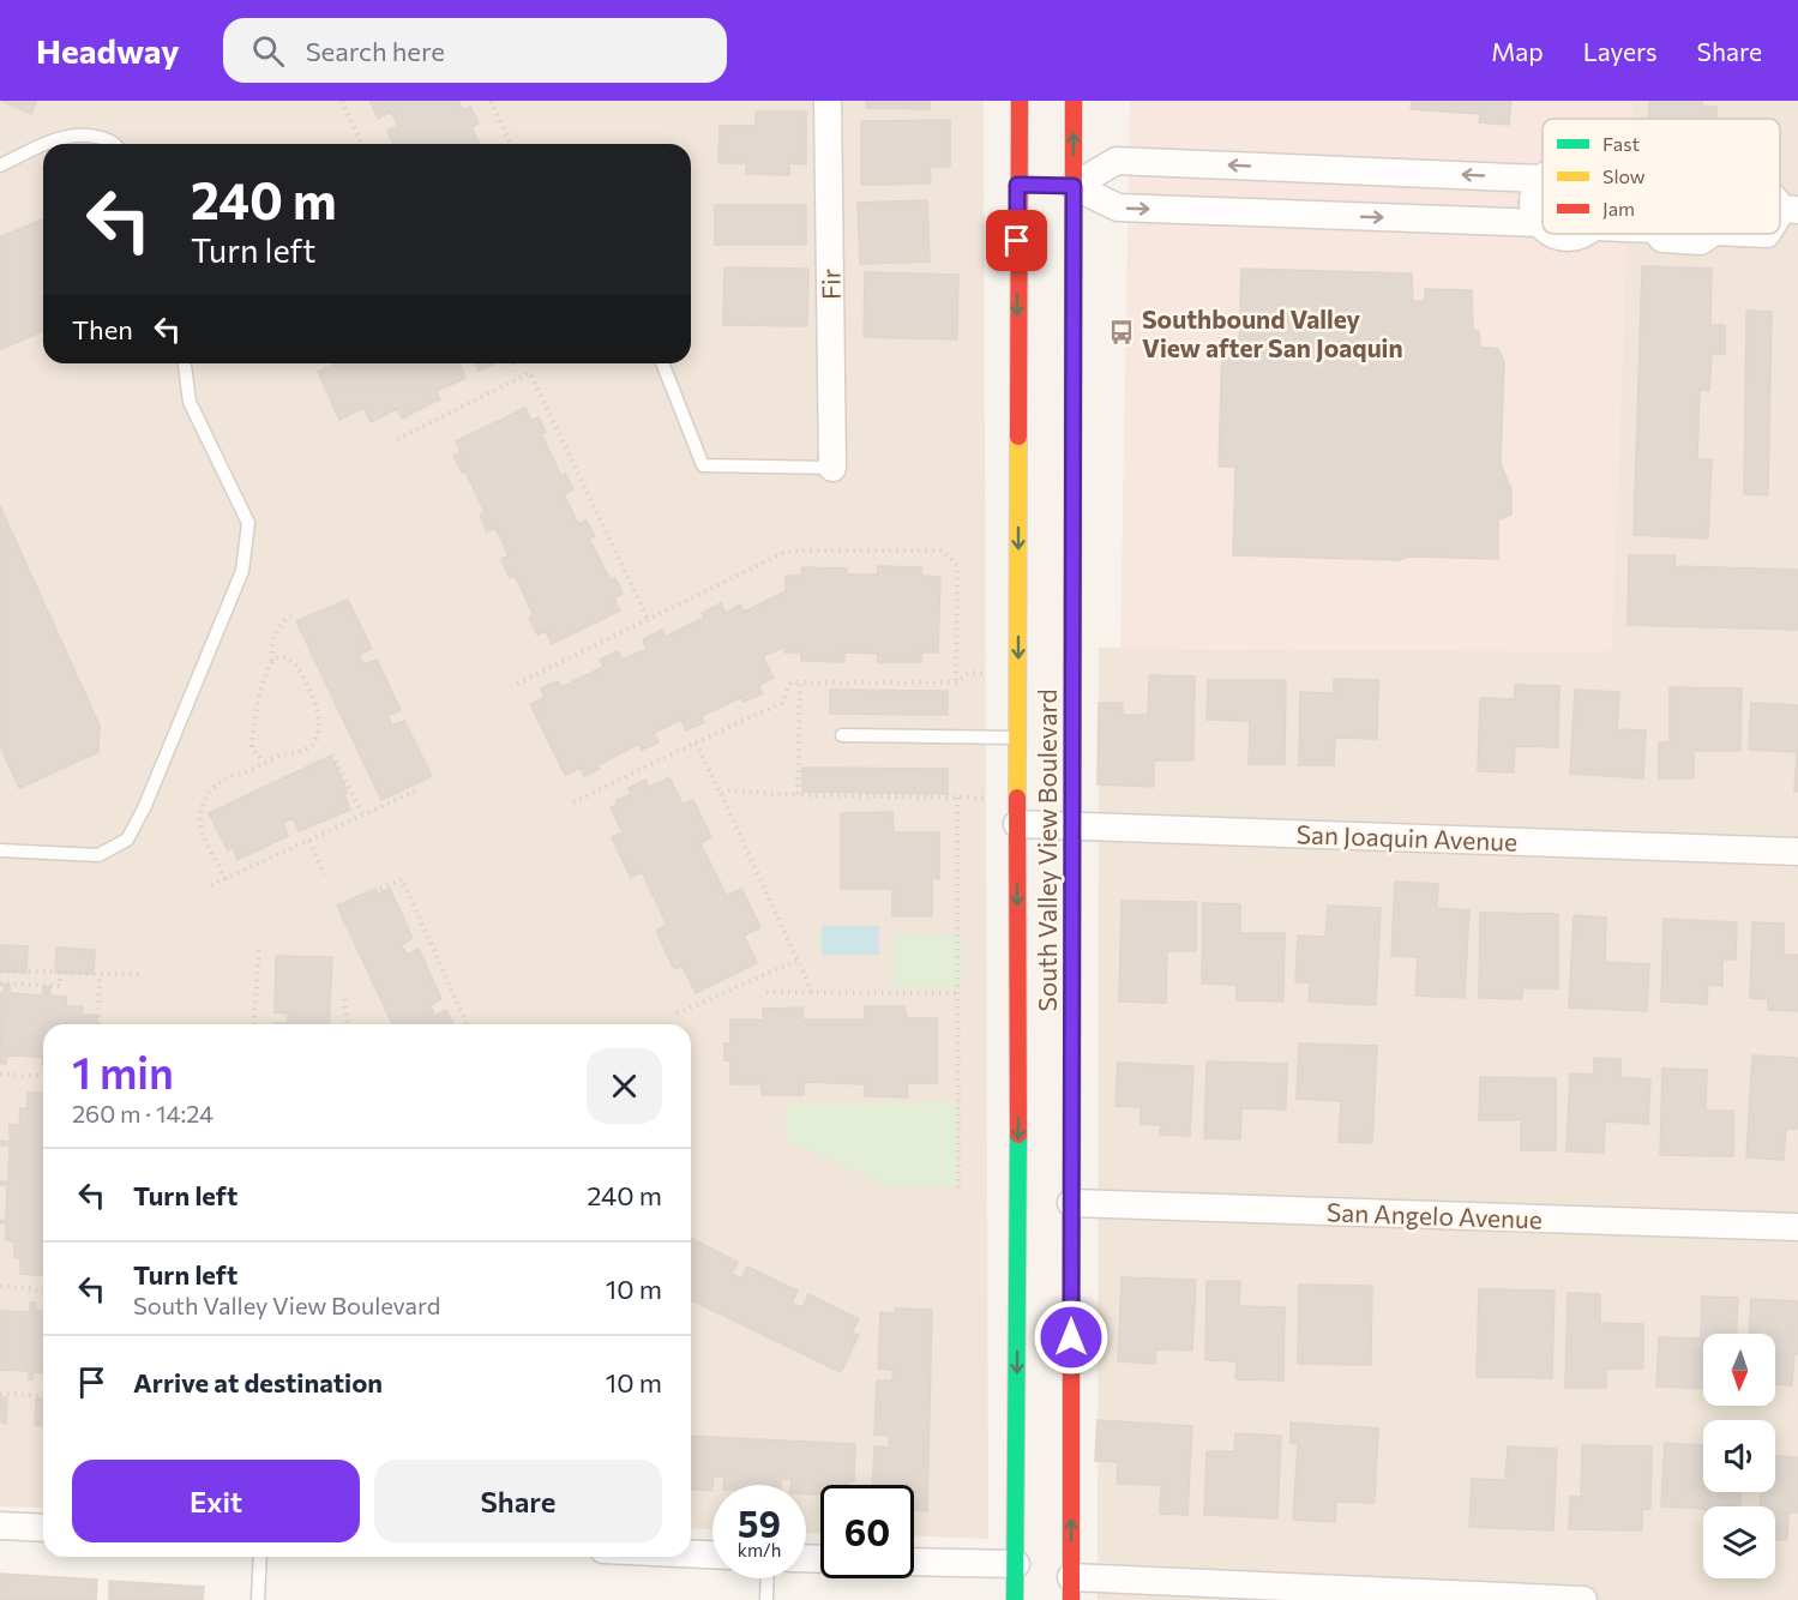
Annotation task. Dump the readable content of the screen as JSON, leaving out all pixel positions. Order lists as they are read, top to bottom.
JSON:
{
  "streets": {
    "main road": ["South Valley View Boulevard"],
    "street": ["Fir", "San Joaquin Avenue", "San Angelo Avenue"]
  },
  "crossings": [
    ["San Joaquin Avenue", "South Valley View Boulevard"],
    ["South Valley View Boulevard", "San Angelo Avenue"]
  ],
  "places": {
    "bus stop": ["Southbound Valley View after San Joaquin"]
  },
  "legend": ["Fast", "Slow", "Jam"],
  "north": "bottom",
  "page": {
    "header": "Headway",
    "search": "Search here",
    "nav": ["Map", "Layers", "Share"],
    "turn": ["240 m", "Turn left"],
    "then": "Then",
    "heading": ["1 min", "260 m · 14:24"],
    "list": [
      {
        "name": "Turn left",
        "value": "240 m"
      },
      {
        "name": "Turn left",
        "note": "South Valley View Boulevard",
        "value": "10 m"
      },
      {
        "name": "Arrive at destination",
        "value": "10 m"
      }
    ],
    "buttons": ["Exit", "Share"],
    "speed": "59 km/h",
    "limit": "60"
  }
}
